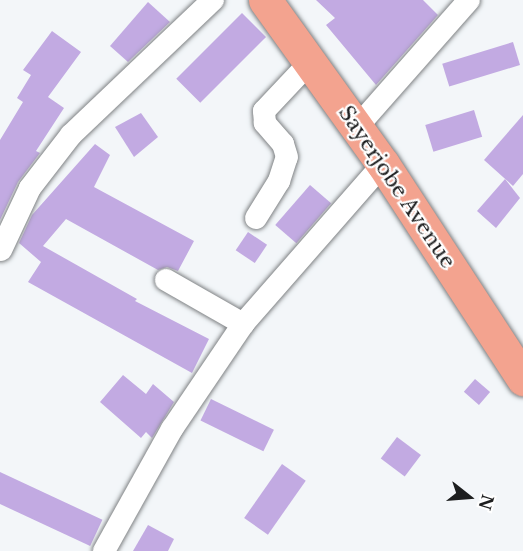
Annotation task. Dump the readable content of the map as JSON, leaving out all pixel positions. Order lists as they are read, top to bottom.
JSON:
{
  "streets": {
    "main road": ["Sayerjobe Avenue"]
  },
  "north": "right"
}
